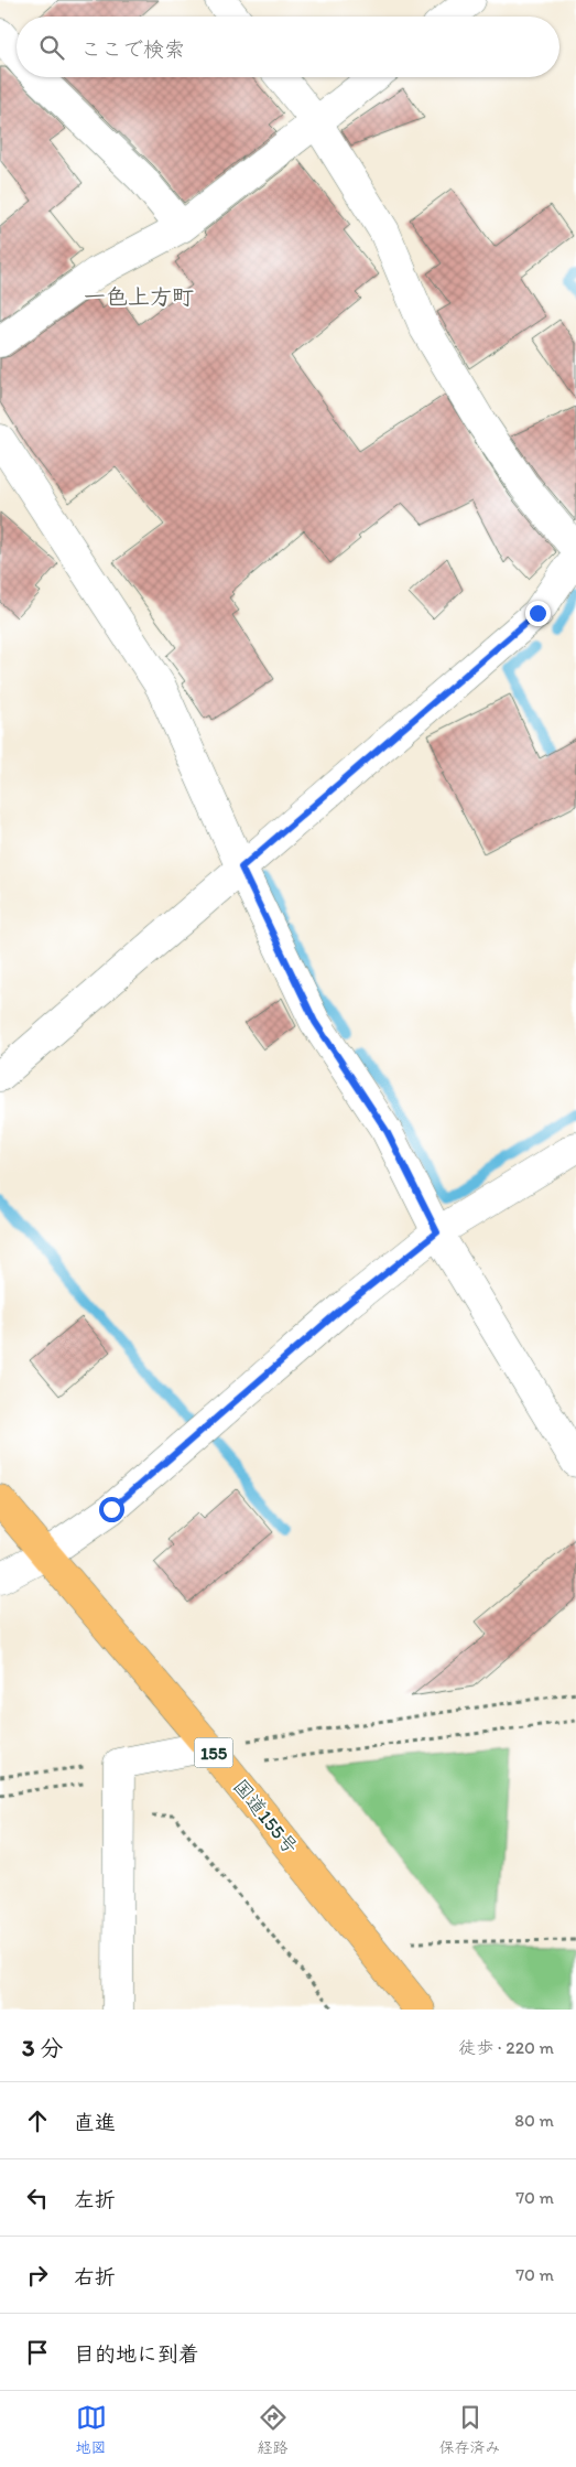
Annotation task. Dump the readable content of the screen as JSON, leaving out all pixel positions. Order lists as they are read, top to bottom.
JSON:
{
  "streets": {
    "highway": ["155", "国道155号"]
  },
  "districts": ["一色上方町"],
  "page": {
    "search": "ここで検索",
    "heading": ["3 分", "徒歩 · 220 m"],
    "list": [
      ["直進", "80 m"],
      ["左折", "70 m"],
      ["右折", "70 m"],
      "目的地に到着"
    ],
    "nav": ["地図", "経路", "保存済み"]
  }
}
